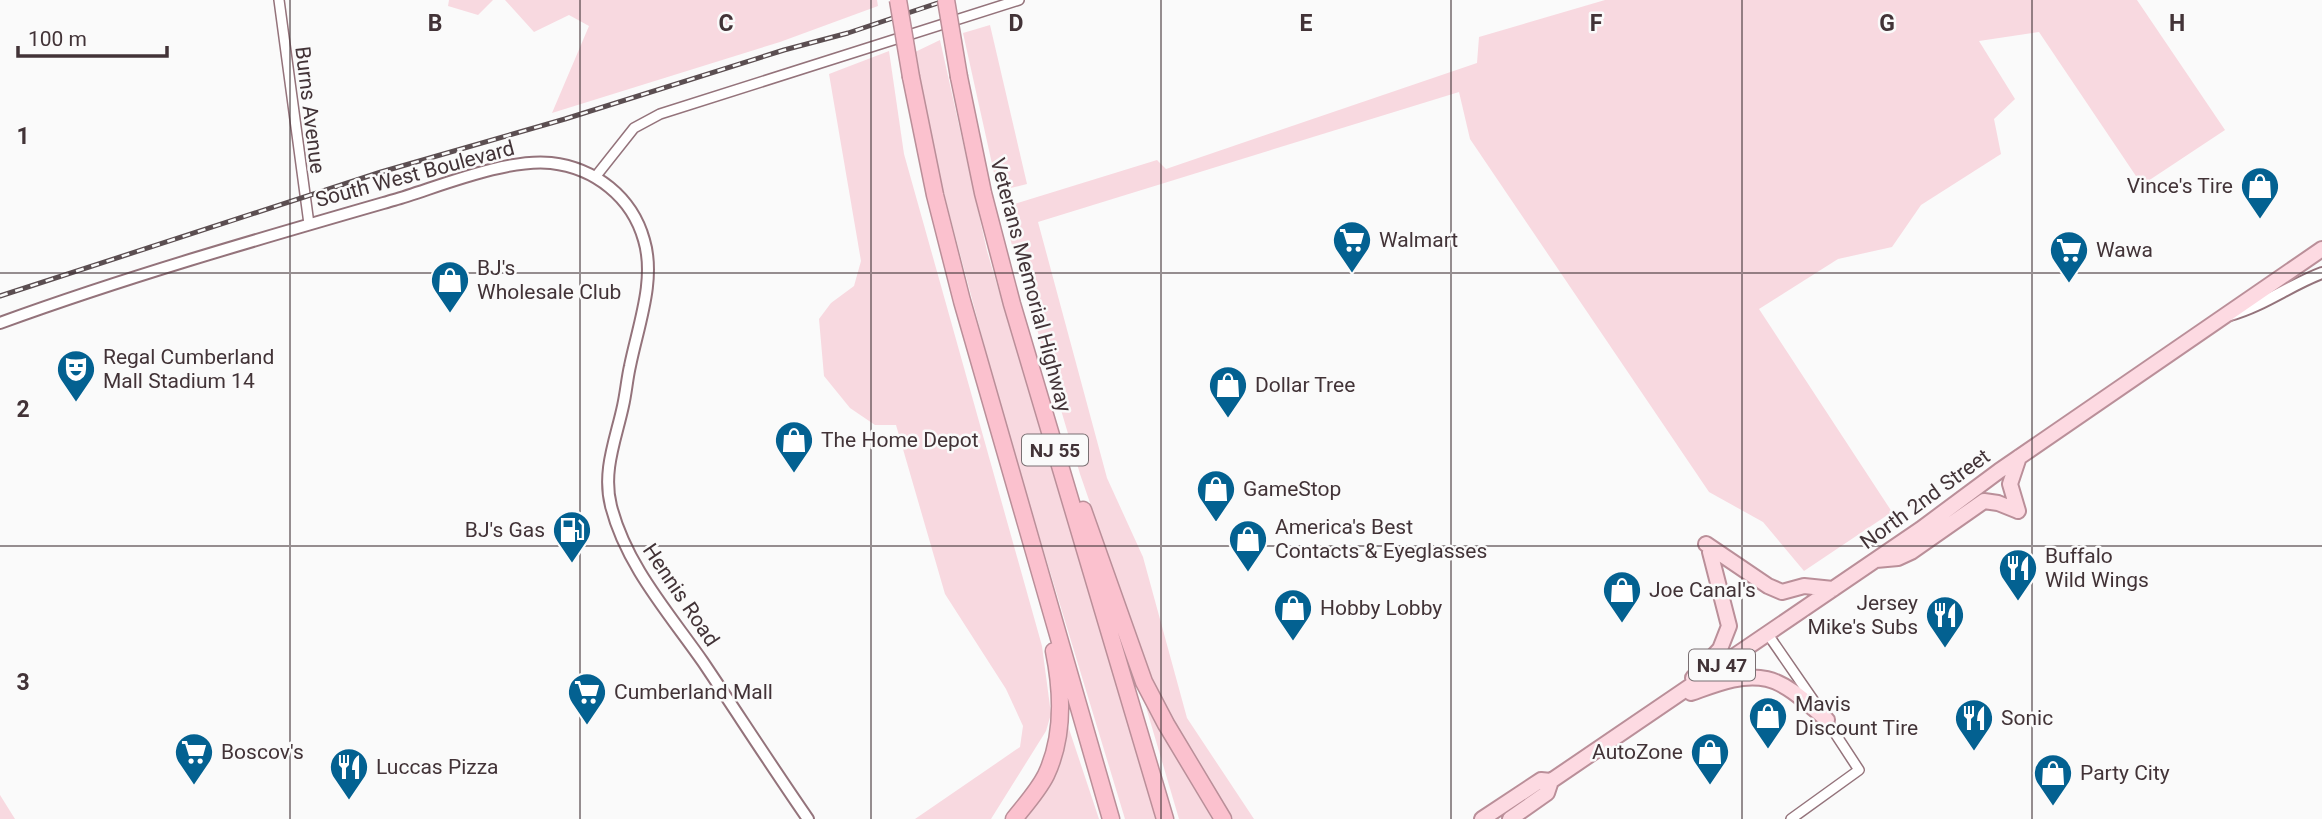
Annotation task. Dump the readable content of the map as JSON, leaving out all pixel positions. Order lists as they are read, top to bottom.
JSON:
{
  "streets": {
    "highway": ["Veterans Memorial Highway", "NJ 55"],
    "main road": ["North 2nd Street", "NJ 47"],
    "street": ["Burns Avenue", "South West Boulevard", "Hennis Road"]
  },
  "crossings": [
    ["Burns Avenue", "South West Boulevard"],
    ["South West Boulevard", "Hennis Road"]
  ],
  "places": {
    "shop": [
      "Vince's Tire",
      "BJ's Wholesale Club",
      "Dollar Tree",
      "The Home Depot",
      "GameStop",
      "America's Best Contacts & Eyeglasses",
      "Joe Canal's",
      "Hobby Lobby",
      "Mavis Discount Tire",
      "AutoZone",
      "Party City"
    ],
    "supermarket": [
      "Walmart",
      "Wawa",
      "Cumberland Mall",
      "Boscov's"
    ],
    "theatre": ["Regal Cumberland Mall Stadium 14"],
    "fuel station": ["BJ's Gas"],
    "restaurant": [
      "Buffalo Wild Wings",
      "Jersey Mike's Subs",
      "Sonic",
      "Luccas Pizza"
    ]
  },
  "scale_bar": "100 m",
  "grid": {
    "columns": [
      "B",
      "C",
      "D",
      "E",
      "F",
      "G",
      "H"
    ],
    "rows": ["1", "2", "3"]
  }
}
